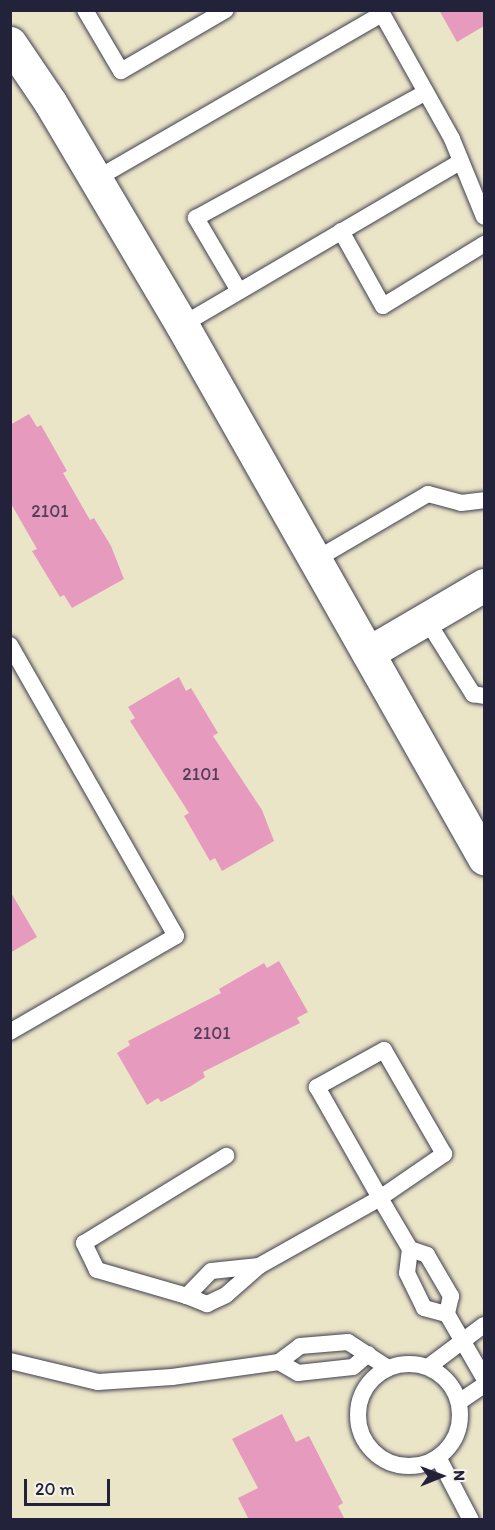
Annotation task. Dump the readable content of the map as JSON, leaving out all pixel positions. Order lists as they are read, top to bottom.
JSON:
{
  "house_numbers": ["2101", "2101", "2101"],
  "scale_bar": "20 m",
  "north": "right"
}
